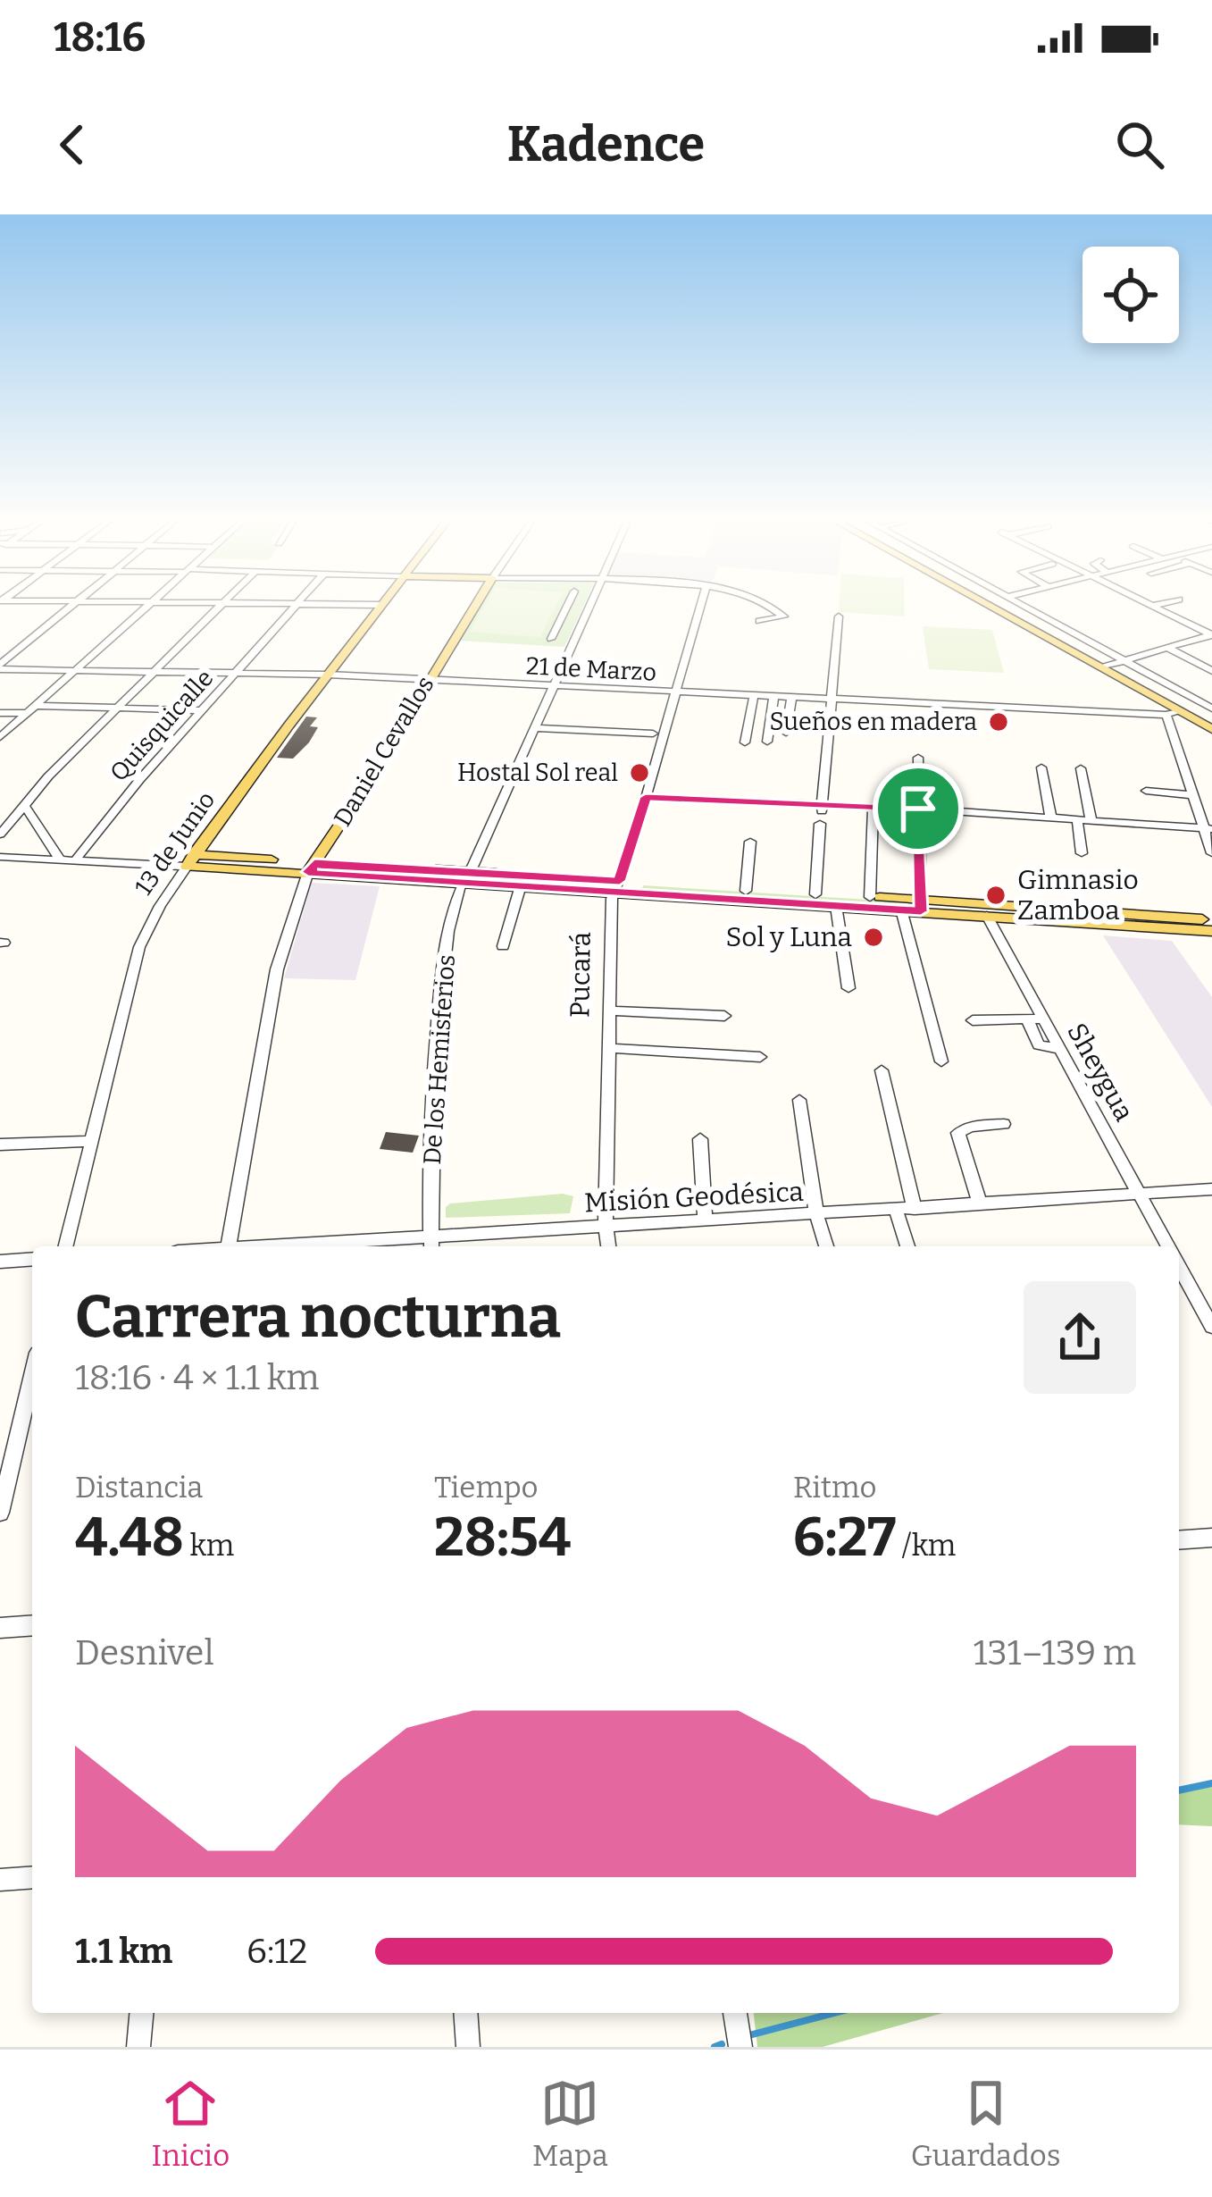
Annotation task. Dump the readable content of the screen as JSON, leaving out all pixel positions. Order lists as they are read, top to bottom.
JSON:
{
  "streets": {
    "main road": ["Daniel Cevallos", "13 de Junio"],
    "street": [
      "21 de Marzo",
      "Quisquicalle",
      "Pucará",
      "De los Hemisferios",
      "Sheygua",
      "Misión Geodésica"
    ]
  },
  "crossings": [
    ["21 de Marzo", "Quisquicalle"],
    ["21 de Marzo", "Daniel Cevallos"],
    ["21 de Marzo", "13 de Junio"],
    ["21 de Marzo", "Pucará"],
    ["21 de Marzo", "De los Hemisferios"],
    ["Pucará", "Misión Geodésica"],
    ["De los Hemisferios", "Misión Geodésica"],
    ["Sheygua", "Misión Geodésica"]
  ],
  "places": [
    "Sueños en madera",
    "Hostal Sol real",
    "Gimnasio Zamboa",
    "Sol y Luna"
  ],
  "page": {
    "status": "18:16",
    "header": "Kadence",
    "heading": ["Carrera nocturna", "18:16 · 4 × 1.1 km"],
    "stats": [
      ["Distancia", "4.48 km"],
      ["Tiempo", "28:54"],
      ["Ritmo", "6:27 /km"]
    ],
    "chart": ["Desnivel", "131–139 m"],
    "list": [
      {
        "name": "1.1 km",
        "note": "6:12"
      }
    ],
    "tabs": ["Inicio", "Mapa", "Guardados"]
  }
}
